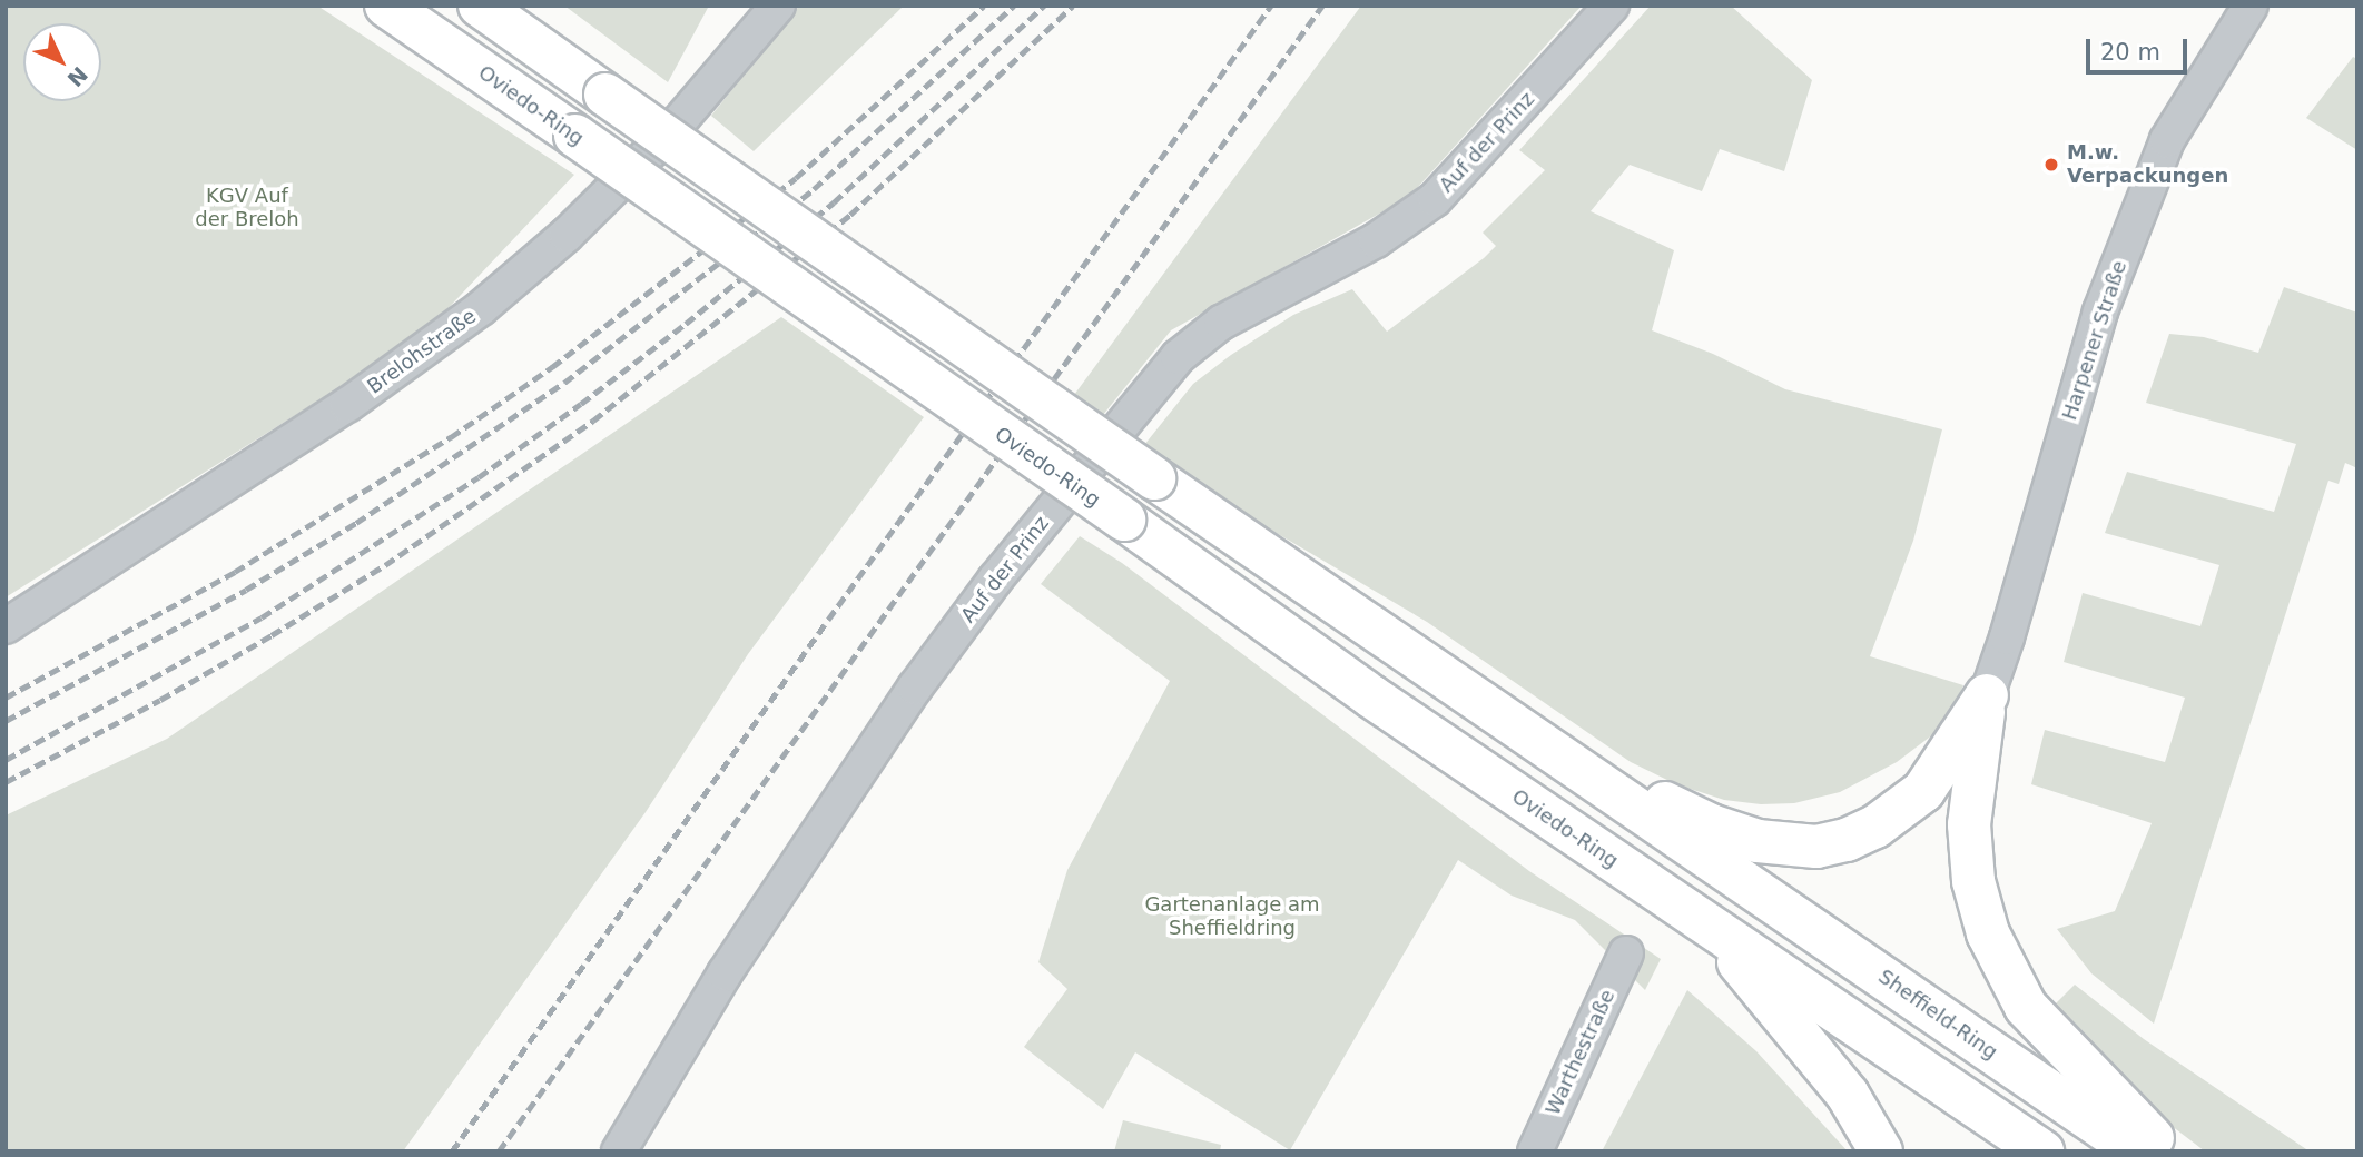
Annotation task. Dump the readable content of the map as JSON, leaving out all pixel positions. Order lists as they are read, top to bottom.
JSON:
{
  "streets": {
    "highway": ["Oviedo-Ring", "Sheffield-Ring"],
    "street": [
      "Auf der Prinz",
      "Harpener Straße",
      "Brelohstraße",
      "Warthestraße"
    ]
  },
  "parks": ["KGV Auf der Breloh", "Gartenanlage am Sheffieldring"],
  "places": ["M.w. Verpackungen"],
  "scale_bar": "20 m",
  "north": "bottom right"
}
